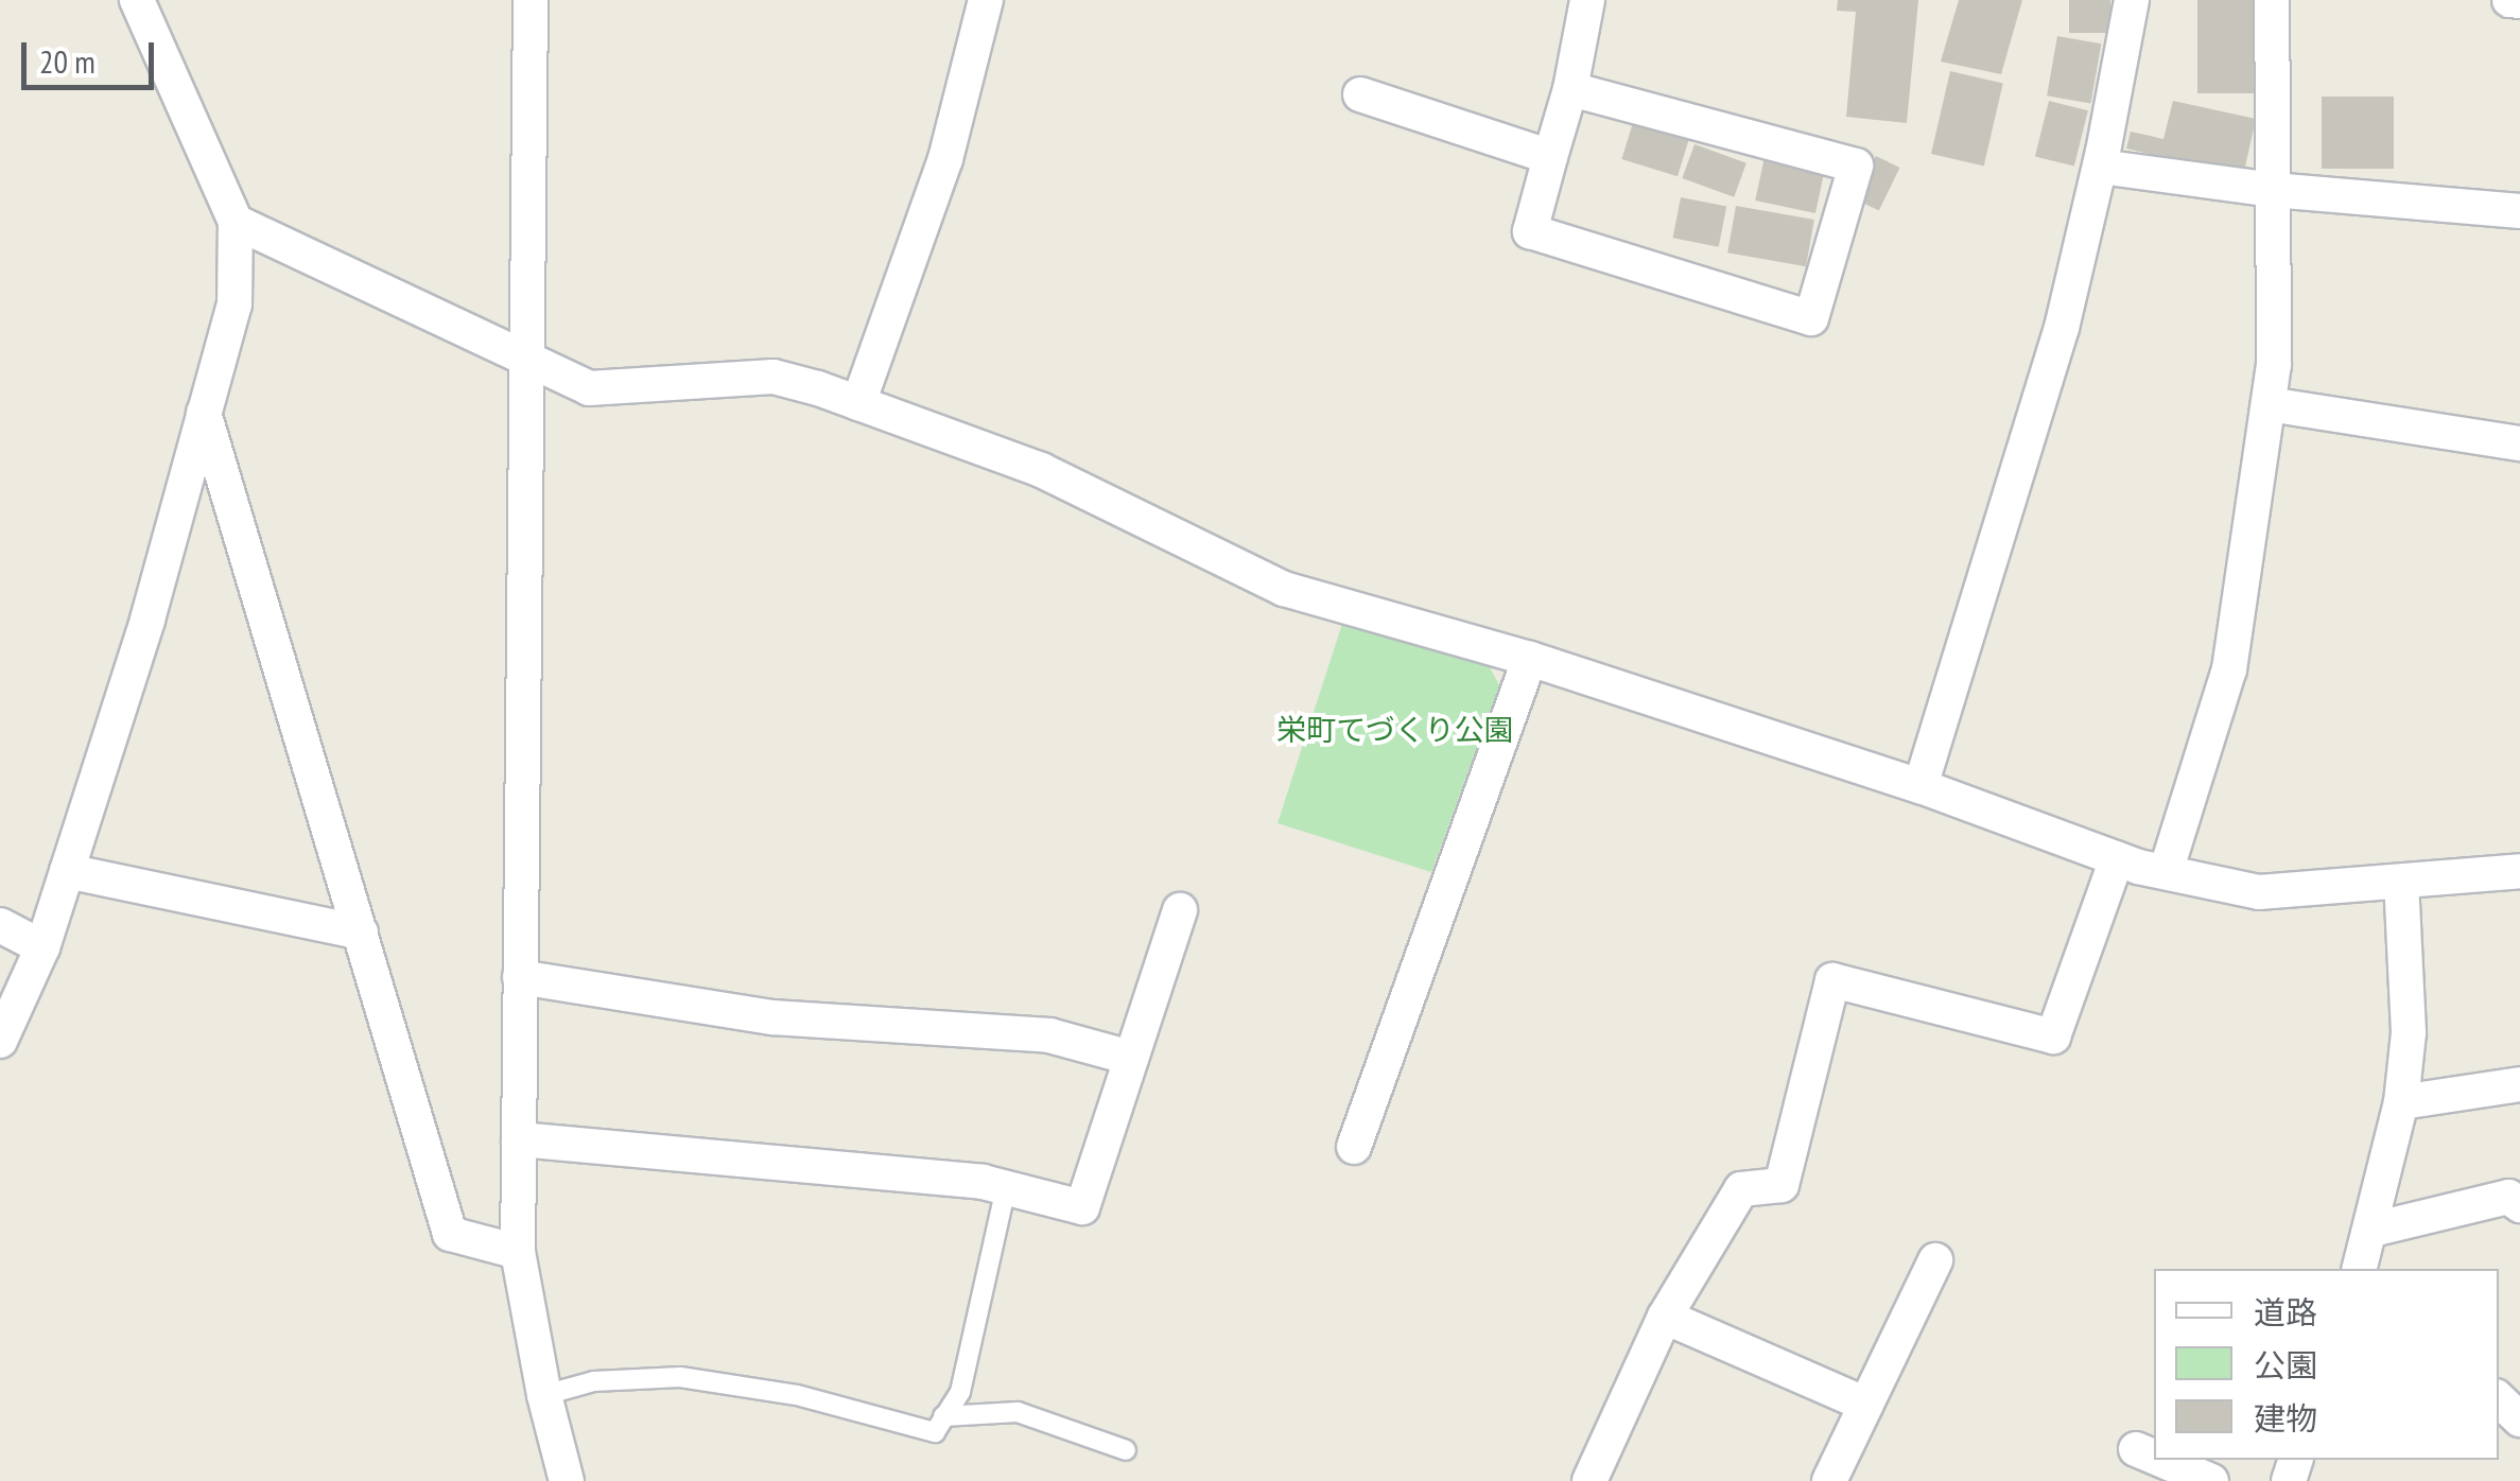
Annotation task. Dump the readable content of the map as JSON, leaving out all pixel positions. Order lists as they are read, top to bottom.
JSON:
{
  "parks": ["栄町てづくり公園"],
  "legend": ["道路", "公園", "建物"],
  "scale_bar": "20 m"
}
